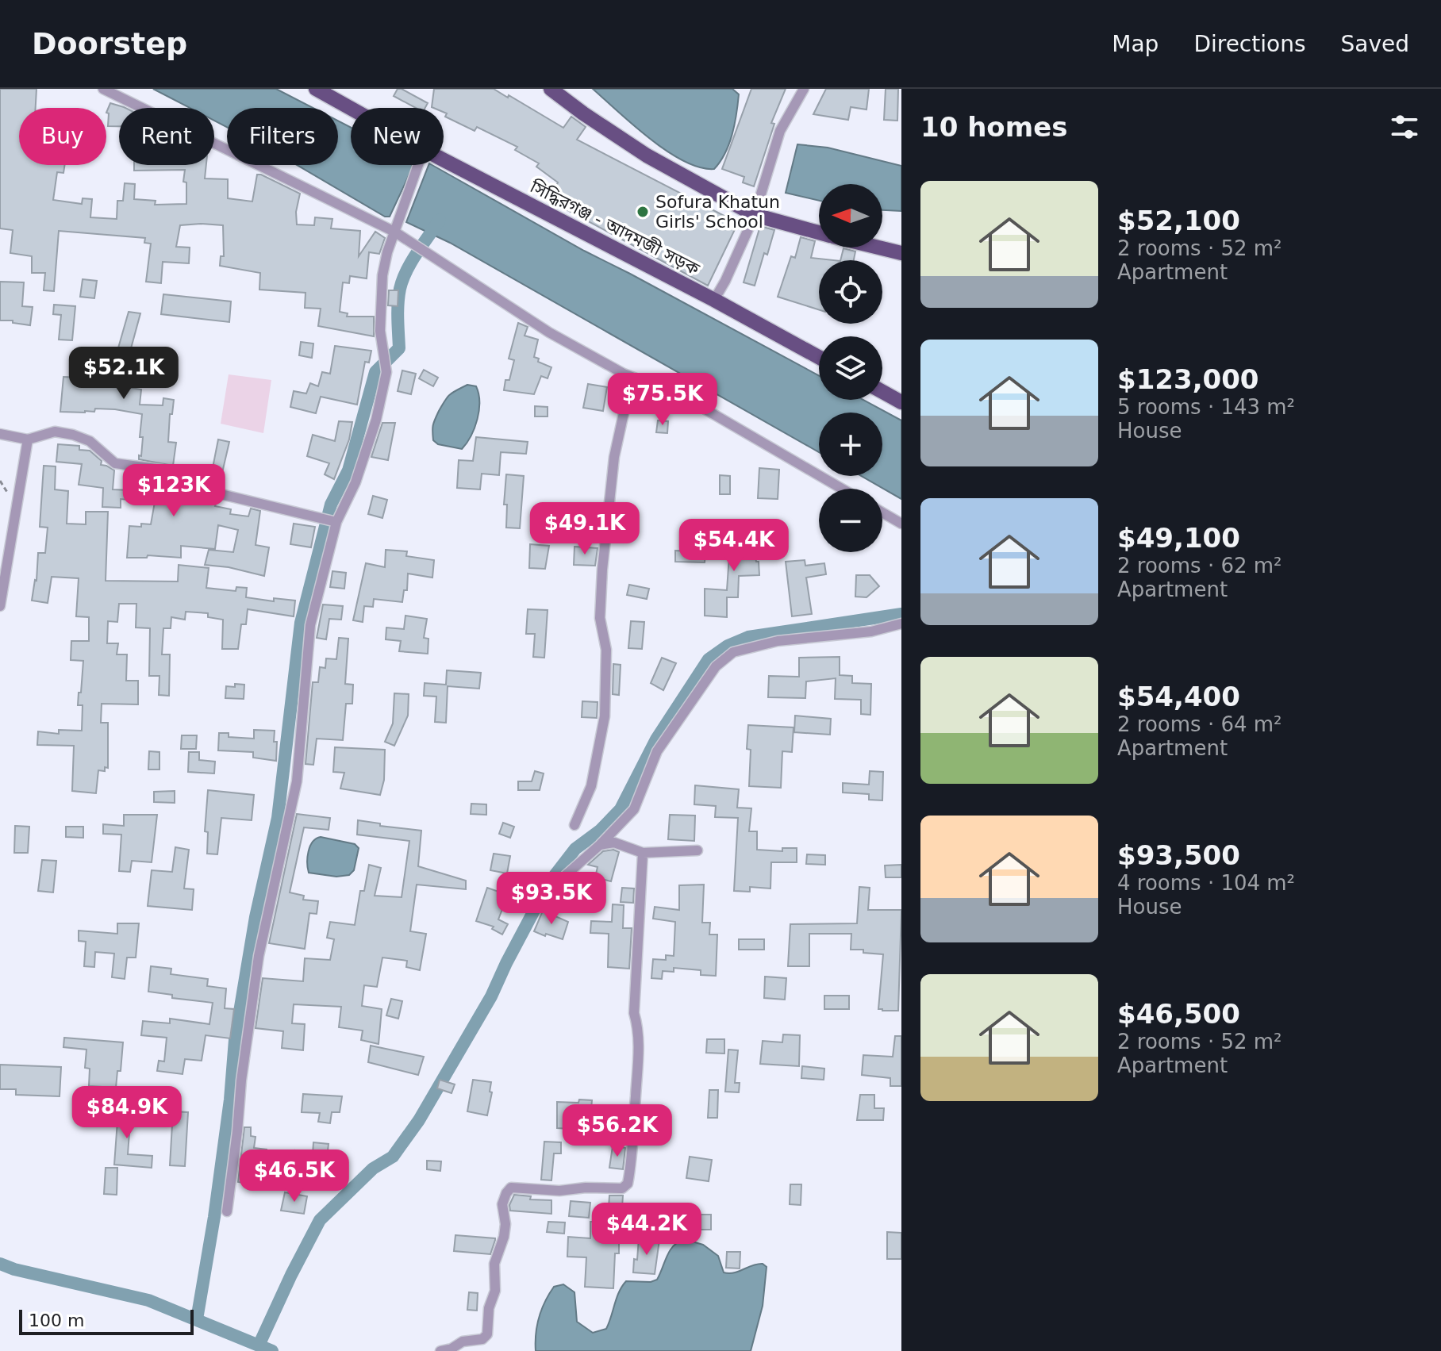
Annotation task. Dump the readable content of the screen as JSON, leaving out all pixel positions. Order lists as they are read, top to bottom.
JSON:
{
  "streets": {
    "main road": ["সিদ্ধিরগঞ্জ - আদমজী সড়ক"]
  },
  "places": ["Sofura Khatun Girls' School"],
  "scale_bar": "100 m",
  "north": "left",
  "page": {
    "header": "Doorstep",
    "nav": ["Map", "Directions", "Saved"],
    "heading": "10 homes",
    "chip": [
      "Buy",
      "Rent",
      "Filters",
      "New"
    ],
    "list": [
      {
        "name": "$52,100",
        "note": "2 rooms · 52 m² · Apartment"
      },
      {
        "name": "$123,000",
        "note": "5 rooms · 143 m² · House"
      },
      {
        "name": "$49,100",
        "note": "2 rooms · 62 m² · Apartment"
      },
      {
        "name": "$54,400",
        "note": "2 rooms · 64 m² · Apartment"
      },
      {
        "name": "$93,500",
        "note": "4 rooms · 104 m² · House"
      },
      {
        "name": "$46,500",
        "note": "2 rooms · 52 m² · Apartment"
      }
    ],
    "map_buttons": ["+", "−"],
    "price": [
      "$52.1K",
      "$75.5K",
      "$123K",
      "$49.1K",
      "$54.4K",
      "$93.5K",
      "$84.9K",
      "$56.2K",
      "$46.5K",
      "$44.2K"
    ],
    "scale": "100 m"
  }
}
